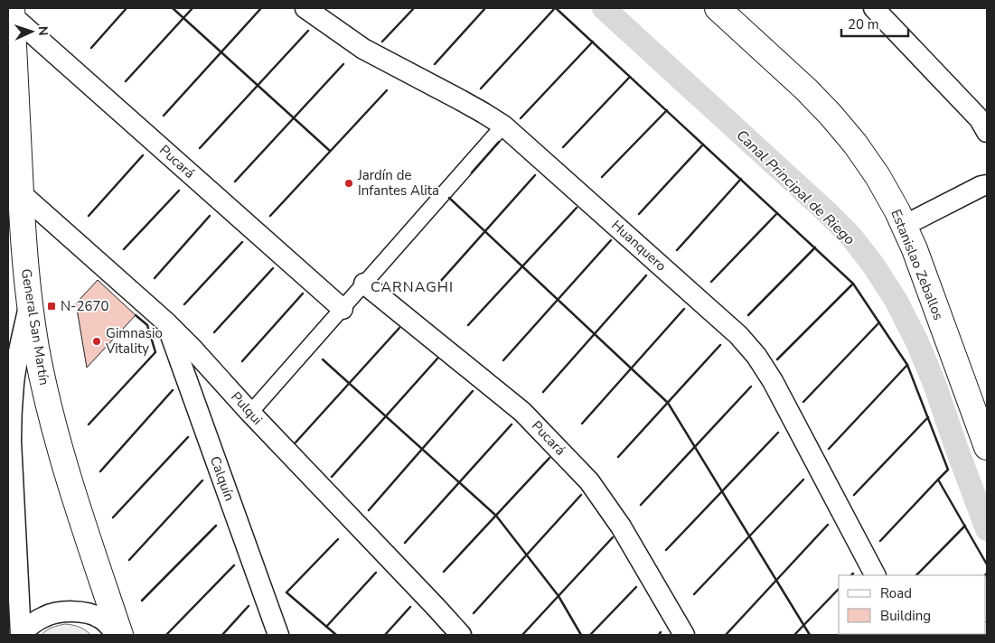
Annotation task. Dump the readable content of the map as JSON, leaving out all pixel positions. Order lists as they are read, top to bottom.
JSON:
{
  "streets": {
    "main road": ["Estanislao Zeballos", "General San Martín"],
    "street": [
      "Pucará",
      "Huanquero",
      "Pulqui",
      "Calquín"
    ]
  },
  "crossings": [
    ["Pucará", "General San Martín"],
    ["General San Martín", "Pulqui"],
    ["Pulqui", "Calquín"]
  ],
  "districts": ["CARNAGHI"],
  "water": ["Canal Principal de Riego"],
  "places": {
    "other": ["Jardín de Infantes Alita", "Gimnasio Vitality"],
    "transit": ["N-2670"]
  },
  "legend": ["Road", "Building"],
  "scale_bar": "20 m",
  "north": "right"
}
